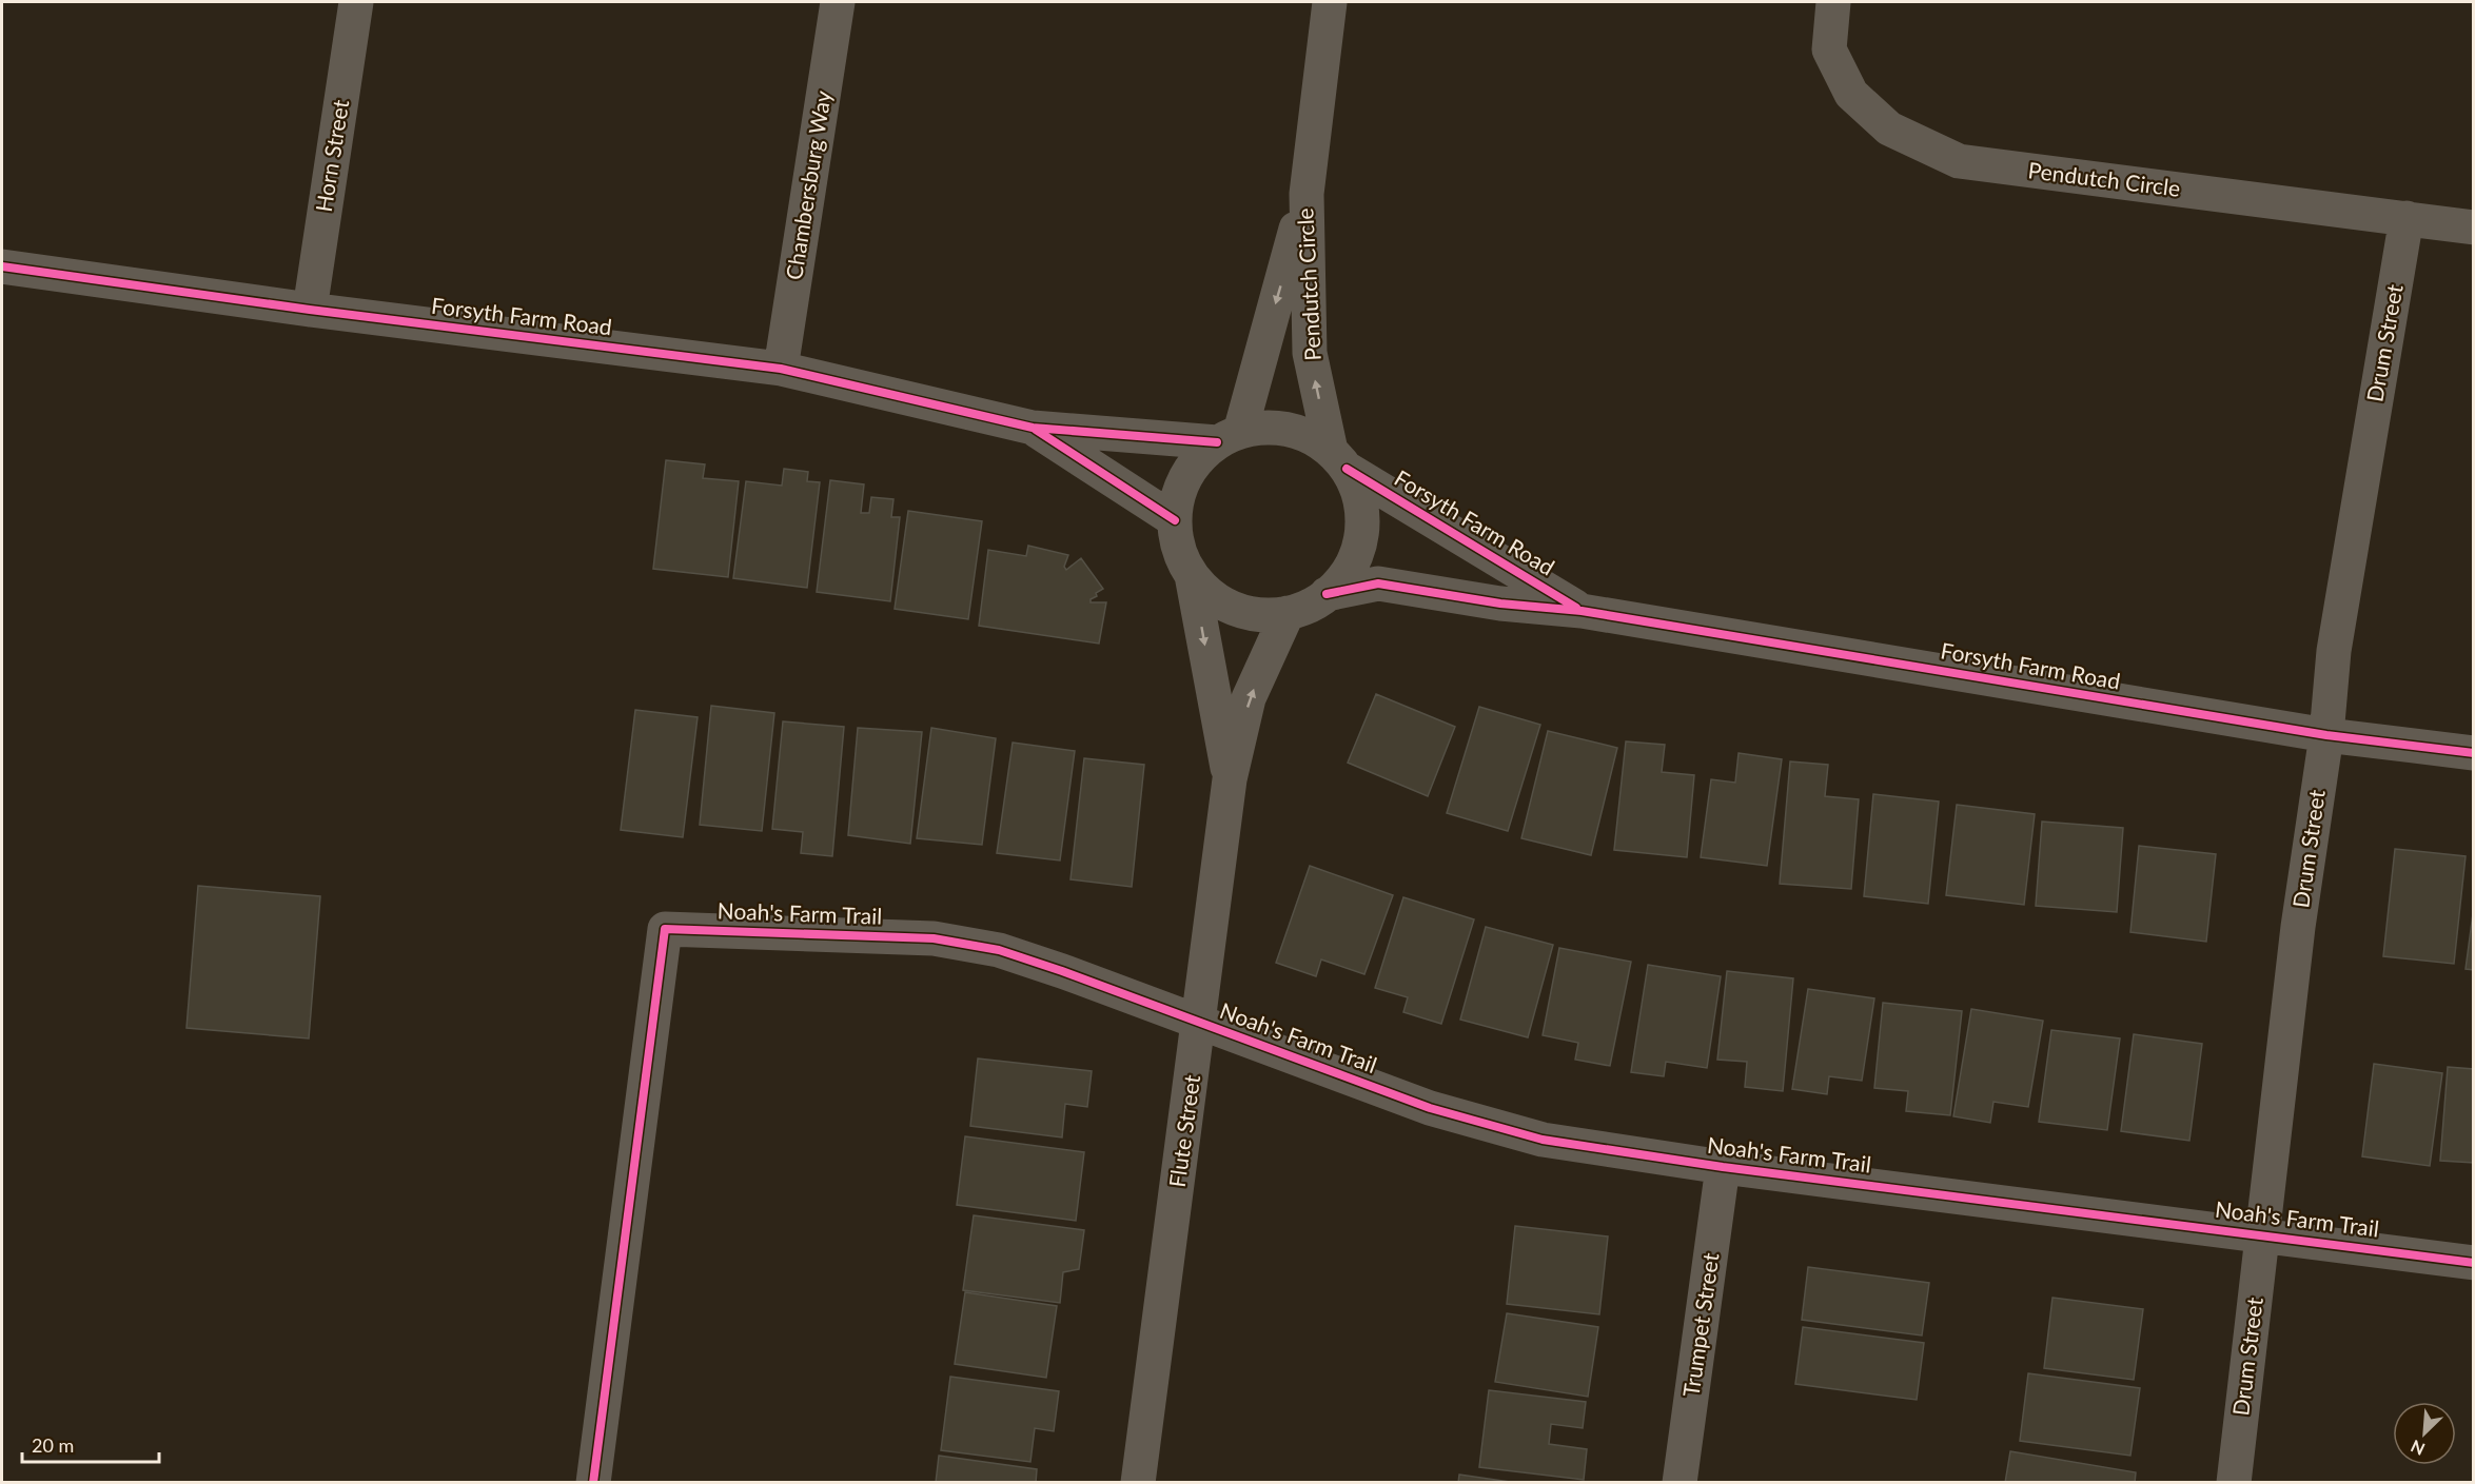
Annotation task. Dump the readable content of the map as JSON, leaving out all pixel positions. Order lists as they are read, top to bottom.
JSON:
{
  "streets": {
    "street": [
      "Horn Street",
      "Pendutch Circle",
      "Chambersburg Way",
      "Forsyth Farm Road",
      "Drum Street",
      "Noah's Farm Trail",
      "Flute Street",
      "Trumpet Street"
    ]
  },
  "crossings": [
    ["Horn Street", "Forsyth Farm Road"],
    ["Pendutch Circle", "Forsyth Farm Road"],
    ["Pendutch Circle", "Drum Street"],
    ["Pendutch Circle", "Flute Street"],
    ["Chambersburg Way", "Forsyth Farm Road"],
    ["Forsyth Farm Road", "Drum Street"],
    ["Forsyth Farm Road", "Flute Street"],
    ["Drum Street", "Noah's Farm Trail"],
    ["Noah's Farm Trail", "Flute Street"],
    ["Noah's Farm Trail", "Trumpet Street"]
  ],
  "scale_bar": "20 m",
  "north": "bottom left"
}
